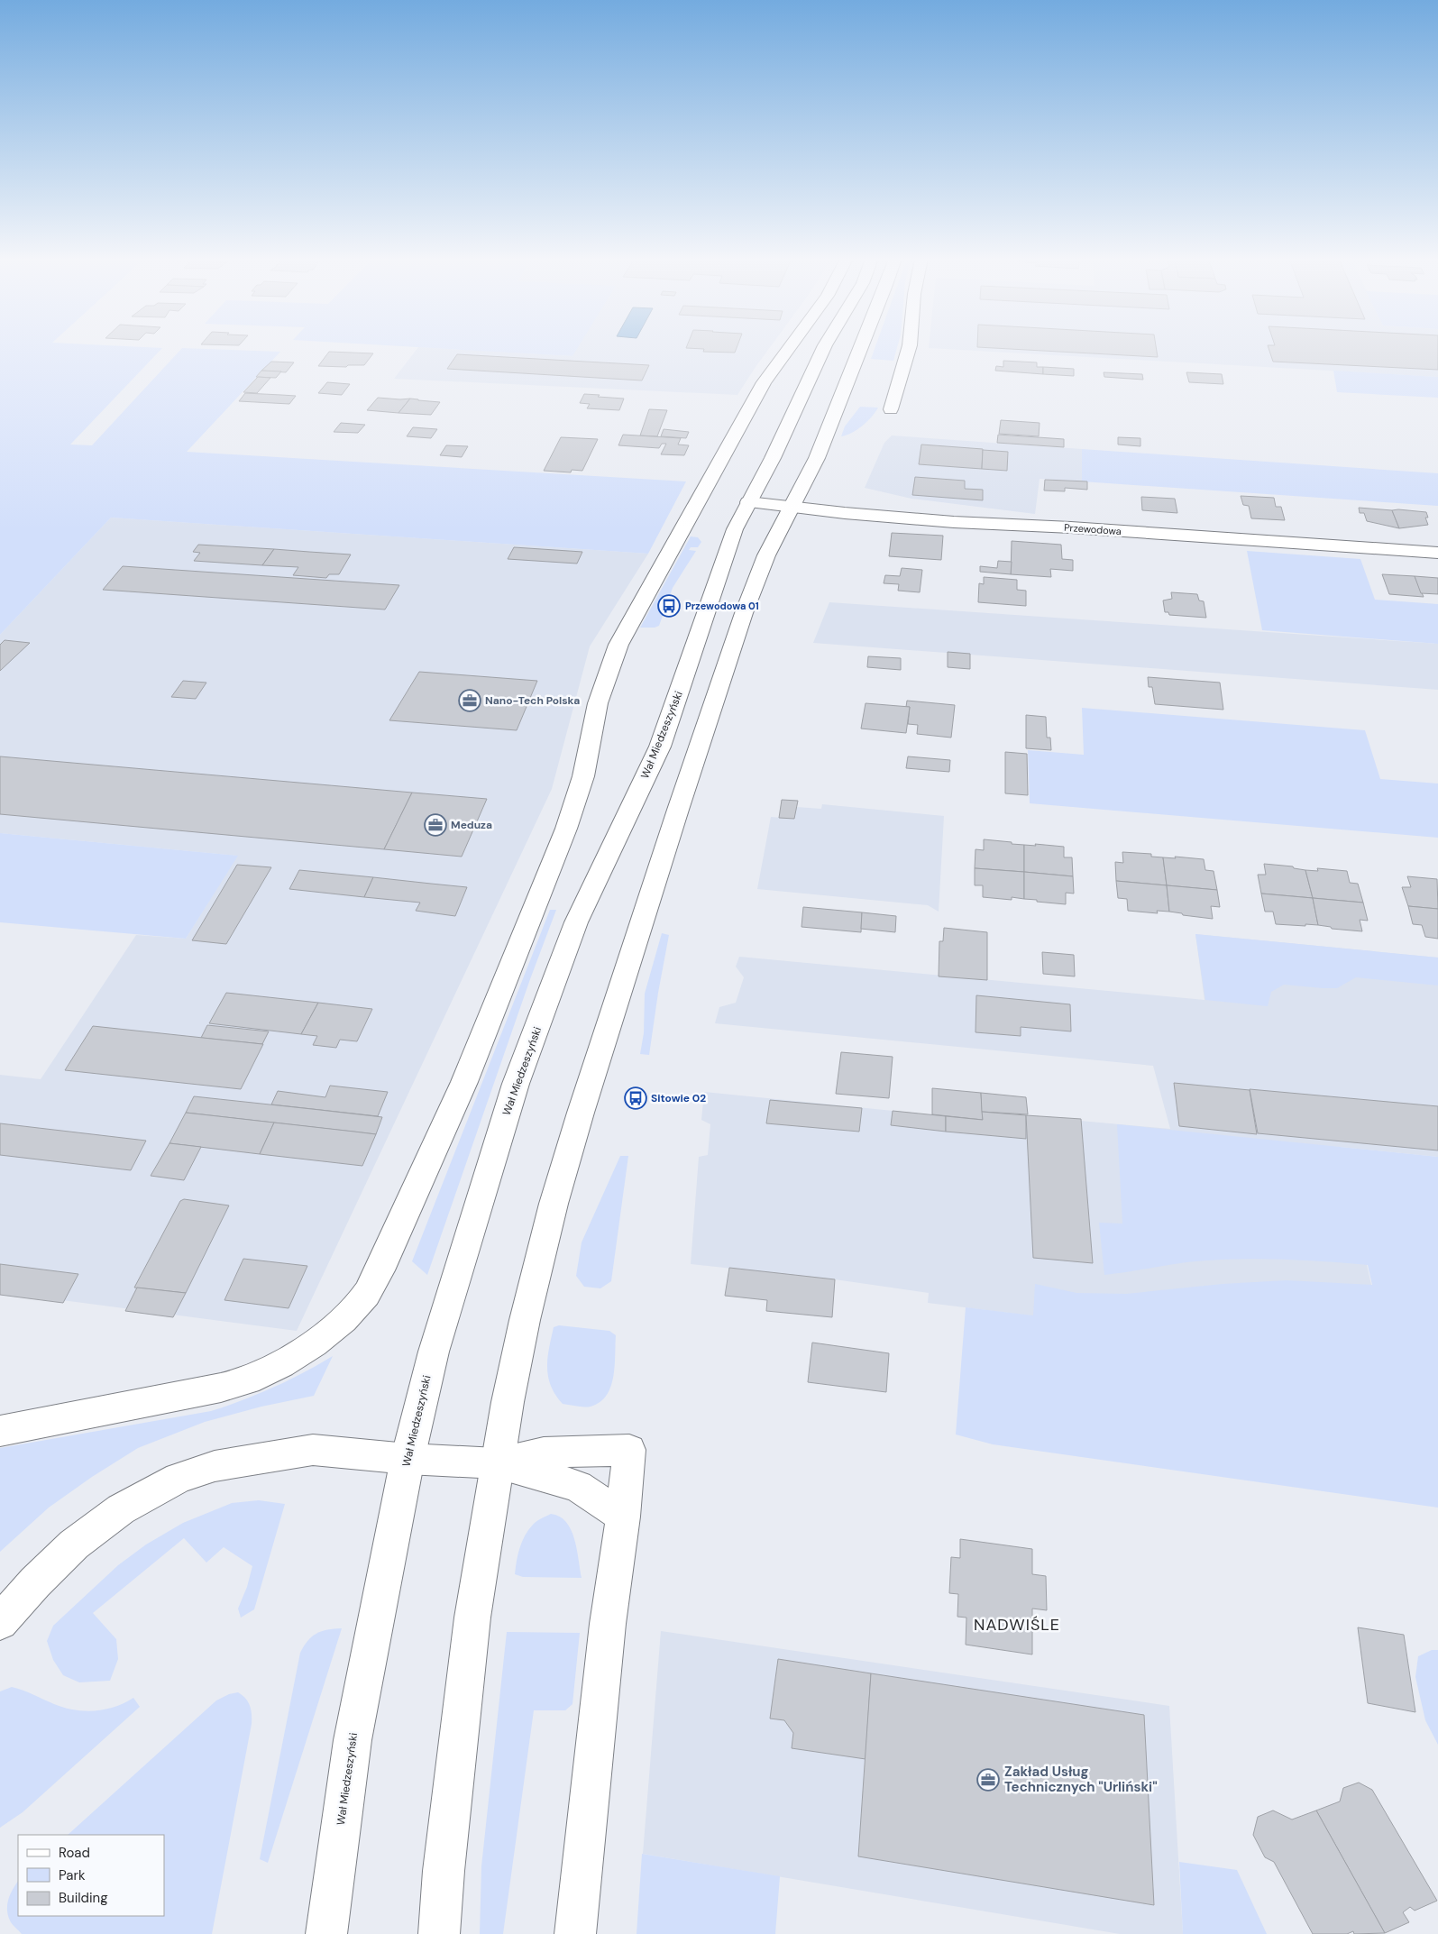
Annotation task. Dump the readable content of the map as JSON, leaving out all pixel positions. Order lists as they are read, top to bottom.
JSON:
{
  "streets": {
    "main road": ["Przewodowa", "Wał Miedzeszyński"]
  },
  "crossings": [
    ["Przewodowa", "Wał Miedzeszyński"]
  ],
  "districts": ["NADWIŚLE"],
  "places": {
    "bus stop": ["Przewodowa 01", "Sitowie 02"],
    "office": ["Nano-Tech Polska", "Meduza", "Zakład Usług Technicznych \"Urliński\""]
  },
  "legend": ["Road", "Park", "Building"]
}
